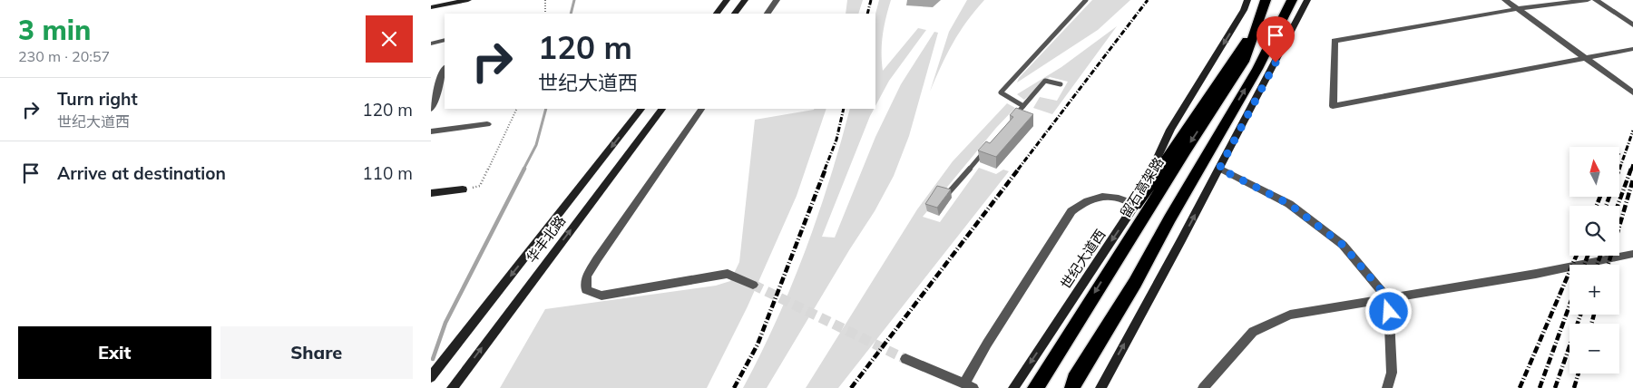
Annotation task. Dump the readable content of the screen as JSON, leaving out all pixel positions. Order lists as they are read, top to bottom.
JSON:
{
  "streets": {
    "highway": ["留石高架路"],
    "main road": ["华丰北路", "世纪大道西"]
  },
  "north": "top",
  "page": {
    "heading": ["3 min", "230 m · 20:57"],
    "turn": ["120 m", "世纪大道西"],
    "list": [
      {
        "name": "Turn right",
        "note": "世纪大道西",
        "value": "120 m"
      },
      {
        "name": "Arrive at destination",
        "value": "110 m"
      }
    ],
    "map_buttons": ["+", "−"],
    "buttons": ["Exit", "Share"]
  }
}
